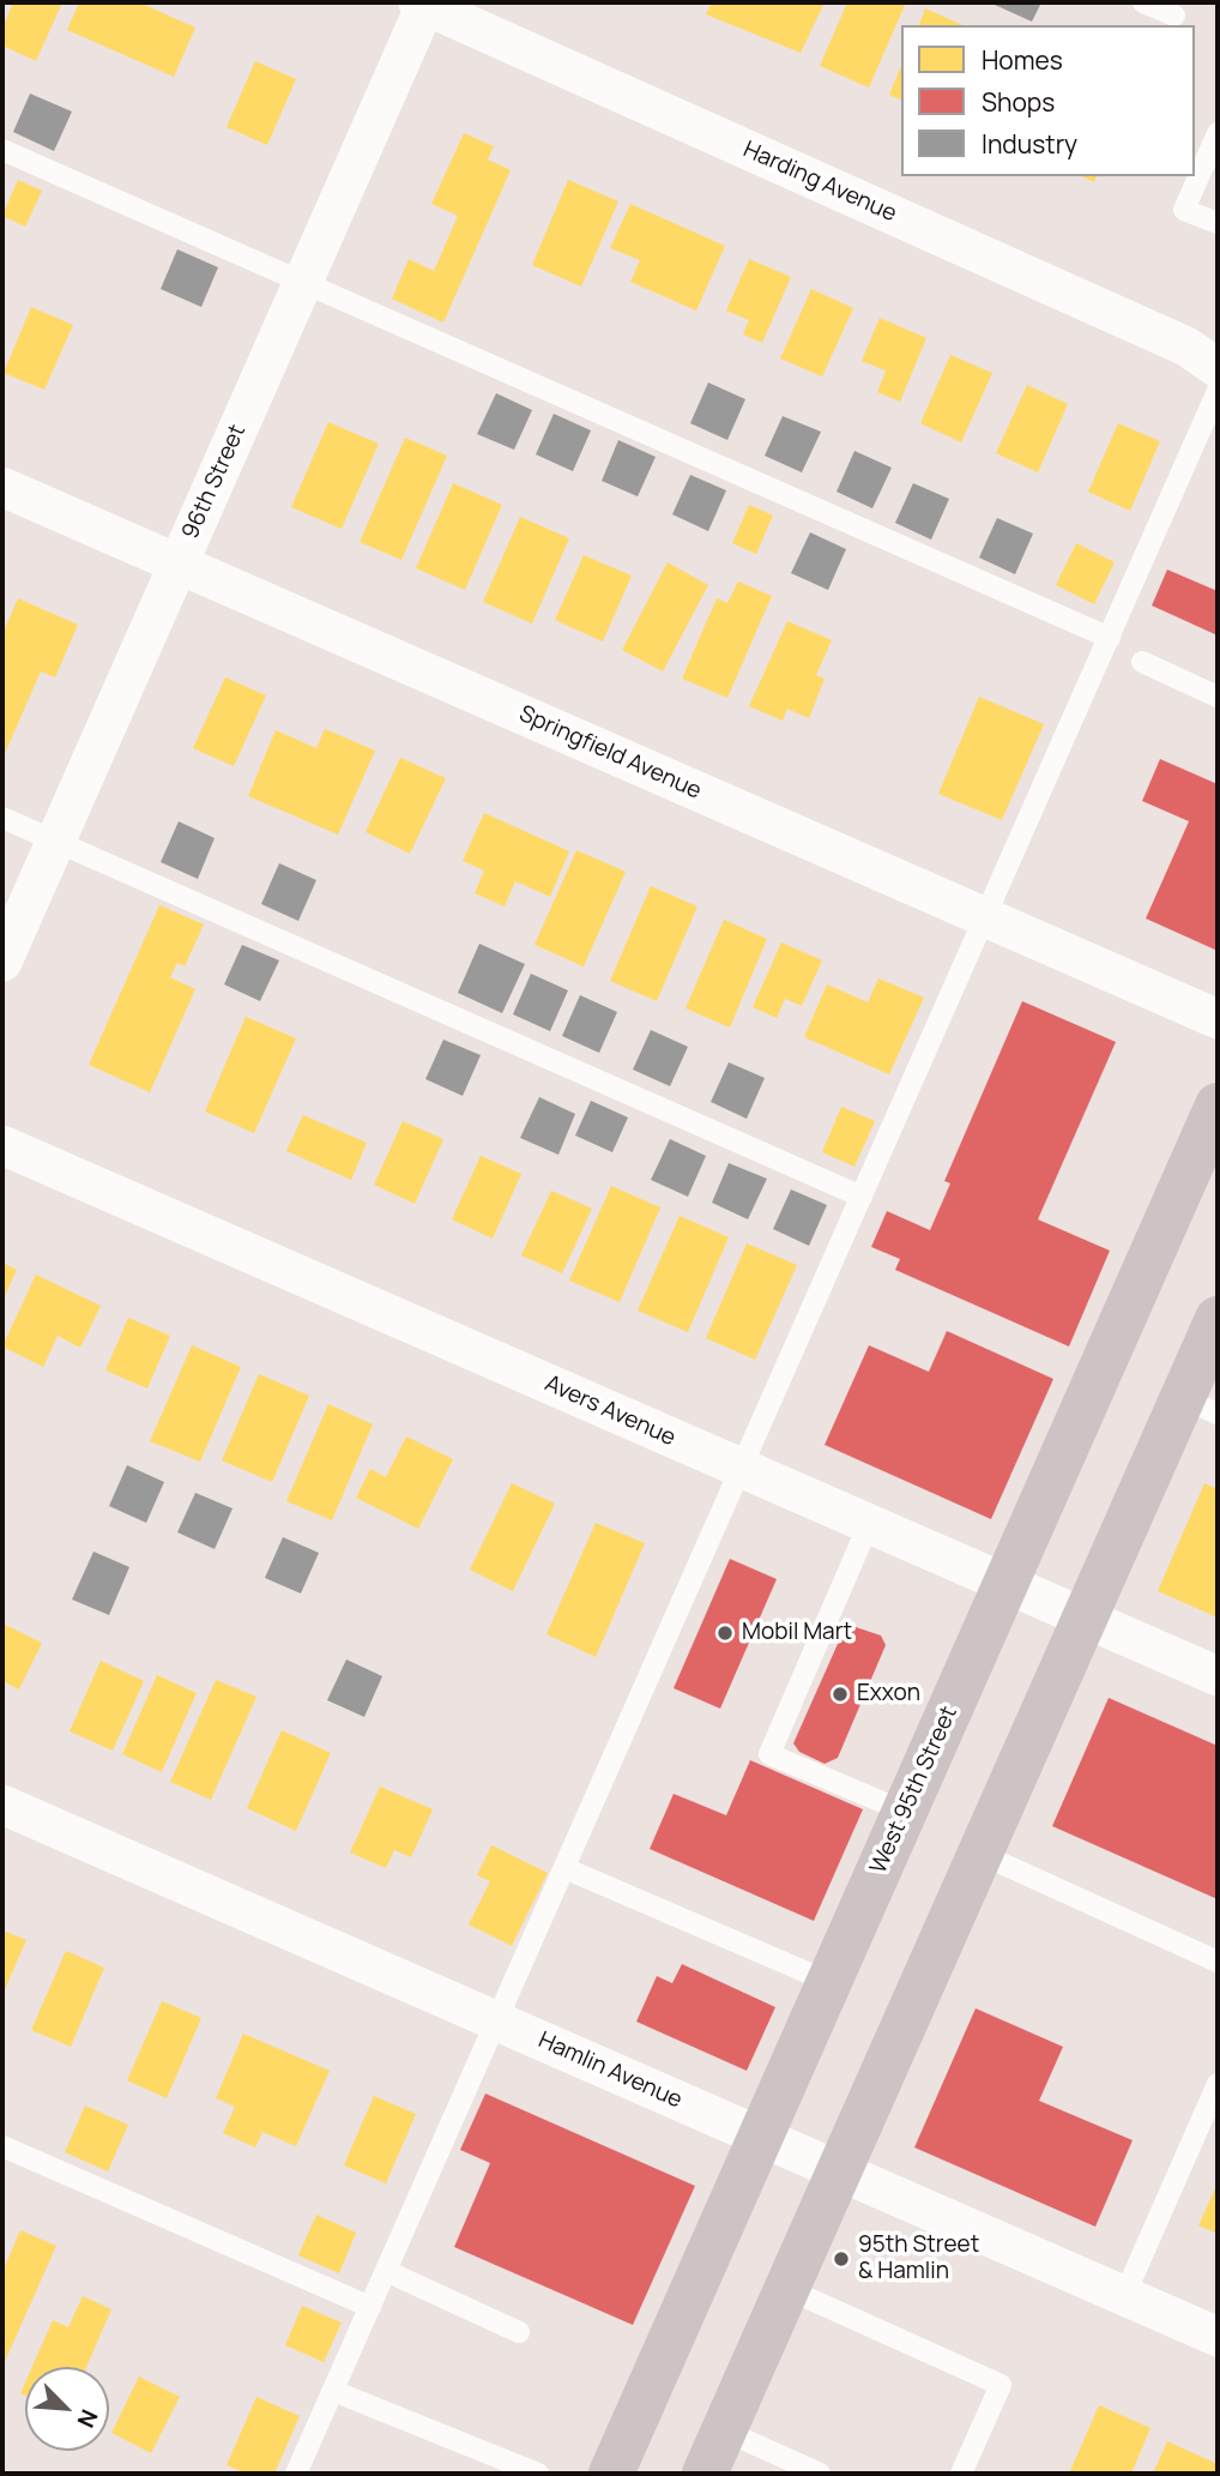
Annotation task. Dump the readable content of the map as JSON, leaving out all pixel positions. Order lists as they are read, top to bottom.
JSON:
{
  "streets": {
    "main road": ["West 95th Street"],
    "street": [
      "Harding Avenue",
      "96th Street",
      "Springfield Avenue",
      "Avers Avenue",
      "Hamlin Avenue"
    ]
  },
  "crossings": [
    ["Harding Avenue", "96th Street"],
    ["96th Street", "Springfield Avenue"],
    ["Avers Avenue", "West 95th Street"],
    ["West 95th Street", "Hamlin Avenue"]
  ],
  "places": ["Mobil Mart", "Exxon", "95th Street & Hamlin"],
  "legend": ["Homes", "Shops", "Industry"],
  "north": "bottom right"
}
